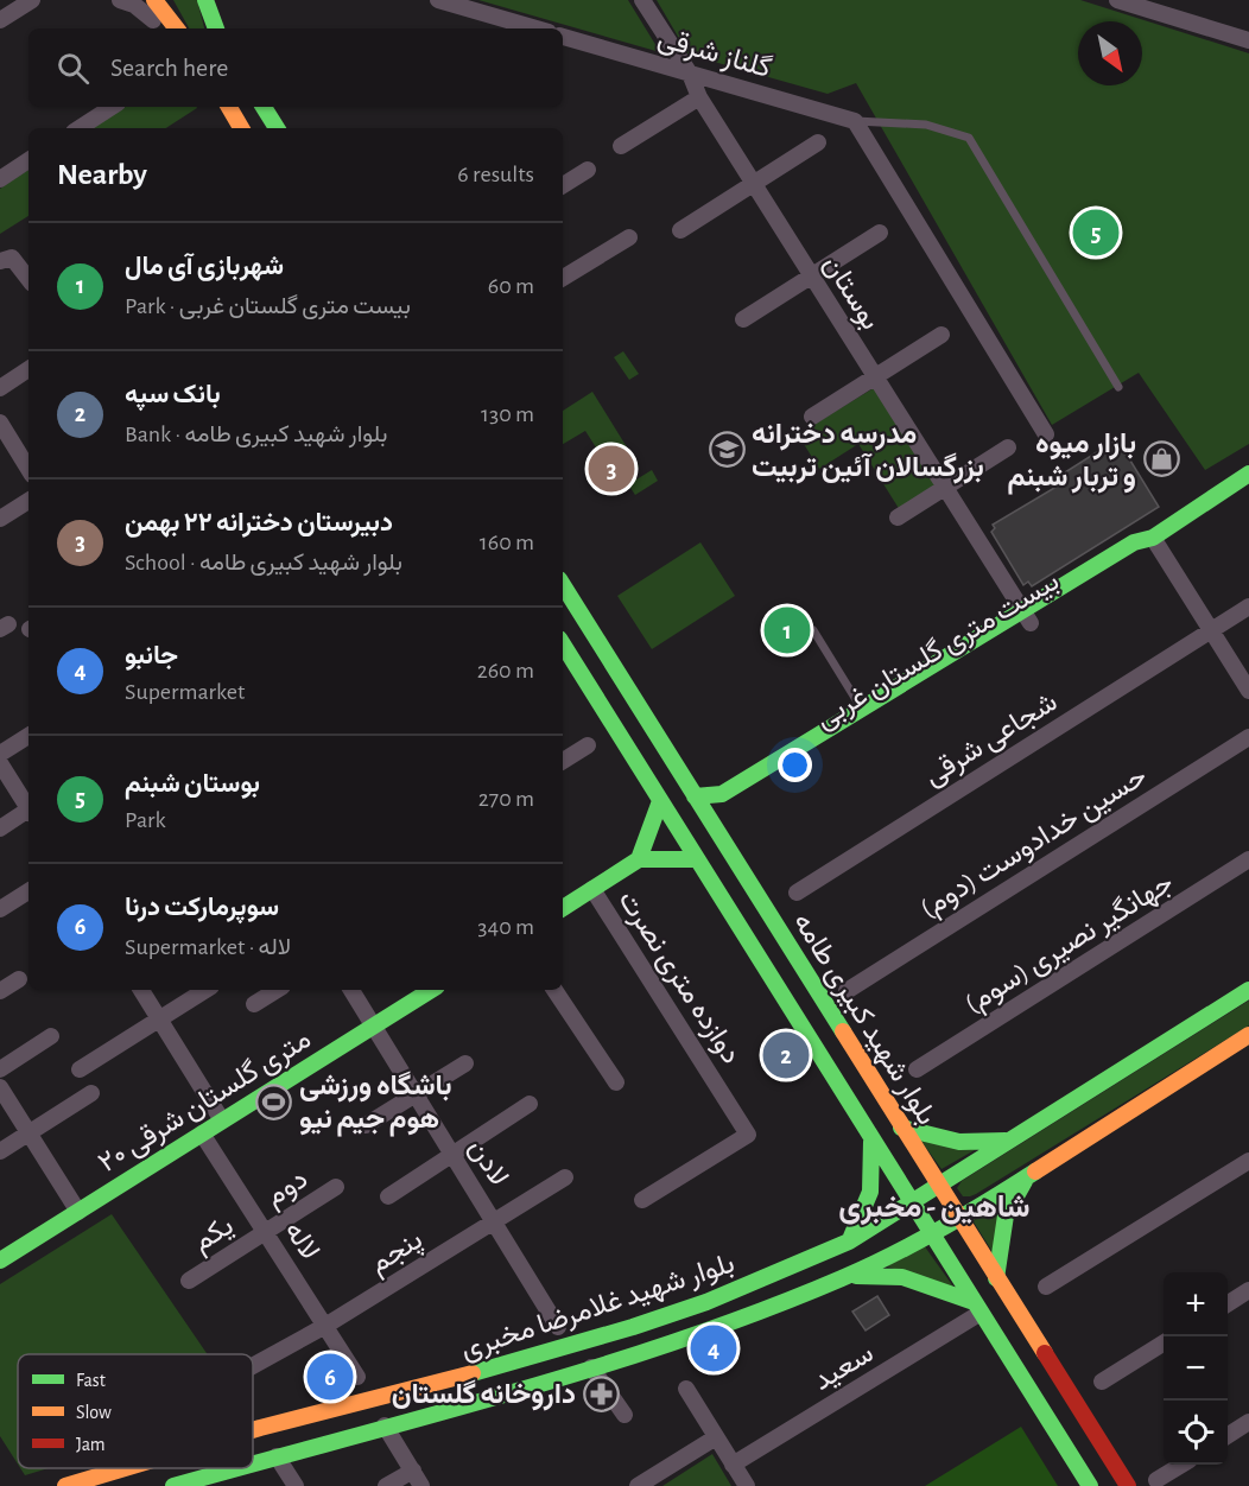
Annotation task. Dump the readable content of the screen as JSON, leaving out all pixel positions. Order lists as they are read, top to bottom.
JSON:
{
  "streets": {
    "main road": [
      "بیست متری گلستان غربی",
      "بلوار شهید کبیری طامه",
      "۲۰ متری گلستان شرقی",
      "بلوار شهید غلامرضا مخبری"
    ],
    "street": [
      "گلناز شرقی",
      "بوستان",
      "شجاعی شرقی",
      "حسین خدادوست (دوم)",
      "جهانگیر نصیری (سوم)",
      "دوازده متری نصرت",
      "لادن",
      "دوم",
      "یکم",
      "لاله",
      "پنجم",
      "سعید"
    ]
  },
  "crossings": [
    ["گلناز شرقی", "بوستان"],
    ["بوستان", "بیست متری گلستان غربی"],
    ["بیست متری گلستان غربی", "بلوار شهید کبیری طامه"],
    ["بلوار شهید کبیری طامه", "بلوار شهید غلامرضا مخبری"],
    ["بلوار شهید کبیری طامه", "سعید"],
    ["۲۰ متری گلستان شرقی", "لادن"],
    ["۲۰ متری گلستان شرقی", "لاله"],
    ["لادن", "پنجم"],
    ["دوم", "یکم"],
    ["دوم", "لاله"],
    ["یکم", "لاله"],
    ["لاله", "پنجم"]
  ],
  "districts": ["شاهین - مخبری"],
  "places": {
    "school or university": ["مدرسه دخترانه بزرگسالان آئین تربیت"],
    "shop": ["بازار میوه و تربار شبنم"],
    "sports": ["باشگاه ورزشی هوم جیم نیو"],
    "pharmacy": ["داروخانه گلستان"]
  },
  "legend": ["Fast", "Slow", "Jam"],
  "north": "bottom right",
  "page": {
    "search": "Search here",
    "heading": ["Nearby", "6 results"],
    "pins": [
      "5",
      "3",
      "1",
      "2",
      "4",
      "6"
    ],
    "list": [
      {
        "mark": "1",
        "name": "شهربازی آی مال",
        "note": "Park · بیست متری گلستان غربی",
        "value": "60 m"
      },
      {
        "mark": "2",
        "name": "بانک سپه",
        "note": "Bank · بلوار شهید کبیری طامه",
        "value": "130 m"
      },
      {
        "mark": "3",
        "name": "دبیرستان دخترانه ۲۲ بهمن",
        "note": "School · بلوار شهید کبیری طامه",
        "value": "160 m"
      },
      {
        "mark": "4",
        "name": "جانبو",
        "note": "Supermarket",
        "value": "260 m"
      },
      {
        "mark": "5",
        "name": "بوستان شبنم",
        "note": "Park",
        "value": "270 m"
      },
      {
        "mark": "6",
        "name": "سوپرمارکت درنا",
        "note": "Supermarket · لاله",
        "value": "340 m"
      }
    ],
    "map_buttons": ["+", "−"]
  }
}
